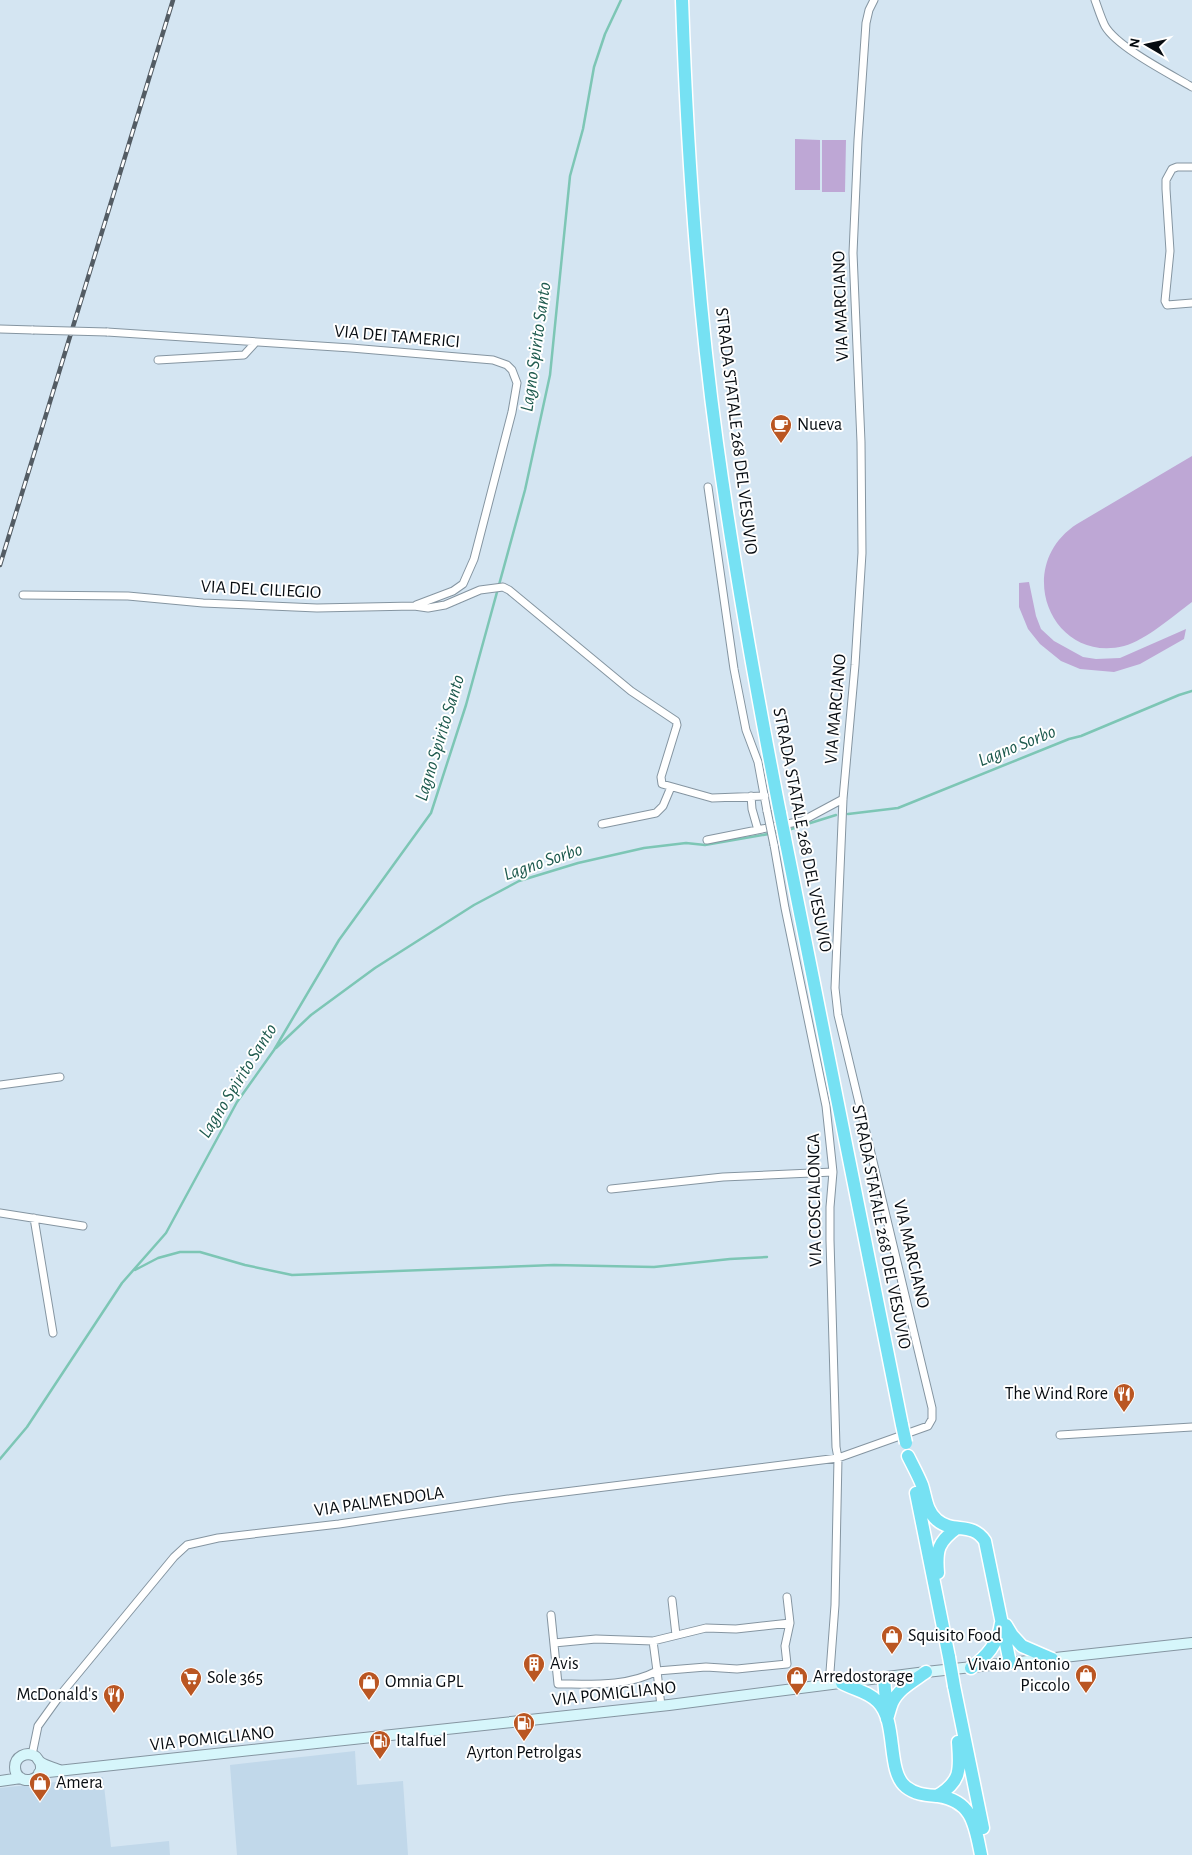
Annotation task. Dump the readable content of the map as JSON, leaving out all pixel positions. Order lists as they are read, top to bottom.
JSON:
{
  "streets": {
    "highway": ["STRADA STATALE 268 DEL VESUVIO"],
    "main road": ["VIA POMIGLIANO"],
    "street": [
      "VIA MARCIANO",
      "VIA DEI TAMERICI",
      "VIA DEL CILIEGIO",
      "VIA COSCIALONGA",
      "VIA PALMENDOLA"
    ]
  },
  "crossings": [
    ["VIA MARCIANO", "VIA PALMENDOLA"],
    ["VIA DEI TAMERICI", "VIA DEL CILIEGIO"],
    ["STRADA STATALE 268 DEL VESUVIO", "VIA COSCIALONGA"],
    ["VIA COSCIALONGA", "VIA PALMENDOLA"],
    ["VIA COSCIALONGA", "VIA POMIGLIANO"],
    ["VIA PALMENDOLA", "VIA POMIGLIANO"]
  ],
  "water": ["Lagno Spirito Santo", "Lagno Sorbo"],
  "places": {
    "cafe": ["Nueva"],
    "restaurant": ["The Wind Rore", "McDonald's"],
    "shop": [
      "Squisito Food",
      "Vivaio Antonio Piccolo",
      "Arredostorage",
      "Omnia GPL",
      "Amera"
    ],
    "building": ["Avis"],
    "supermarket": ["Sole 365"],
    "fuel station": ["Ayrton Petrolgas", "Italfuel"]
  },
  "north": "left"
}
